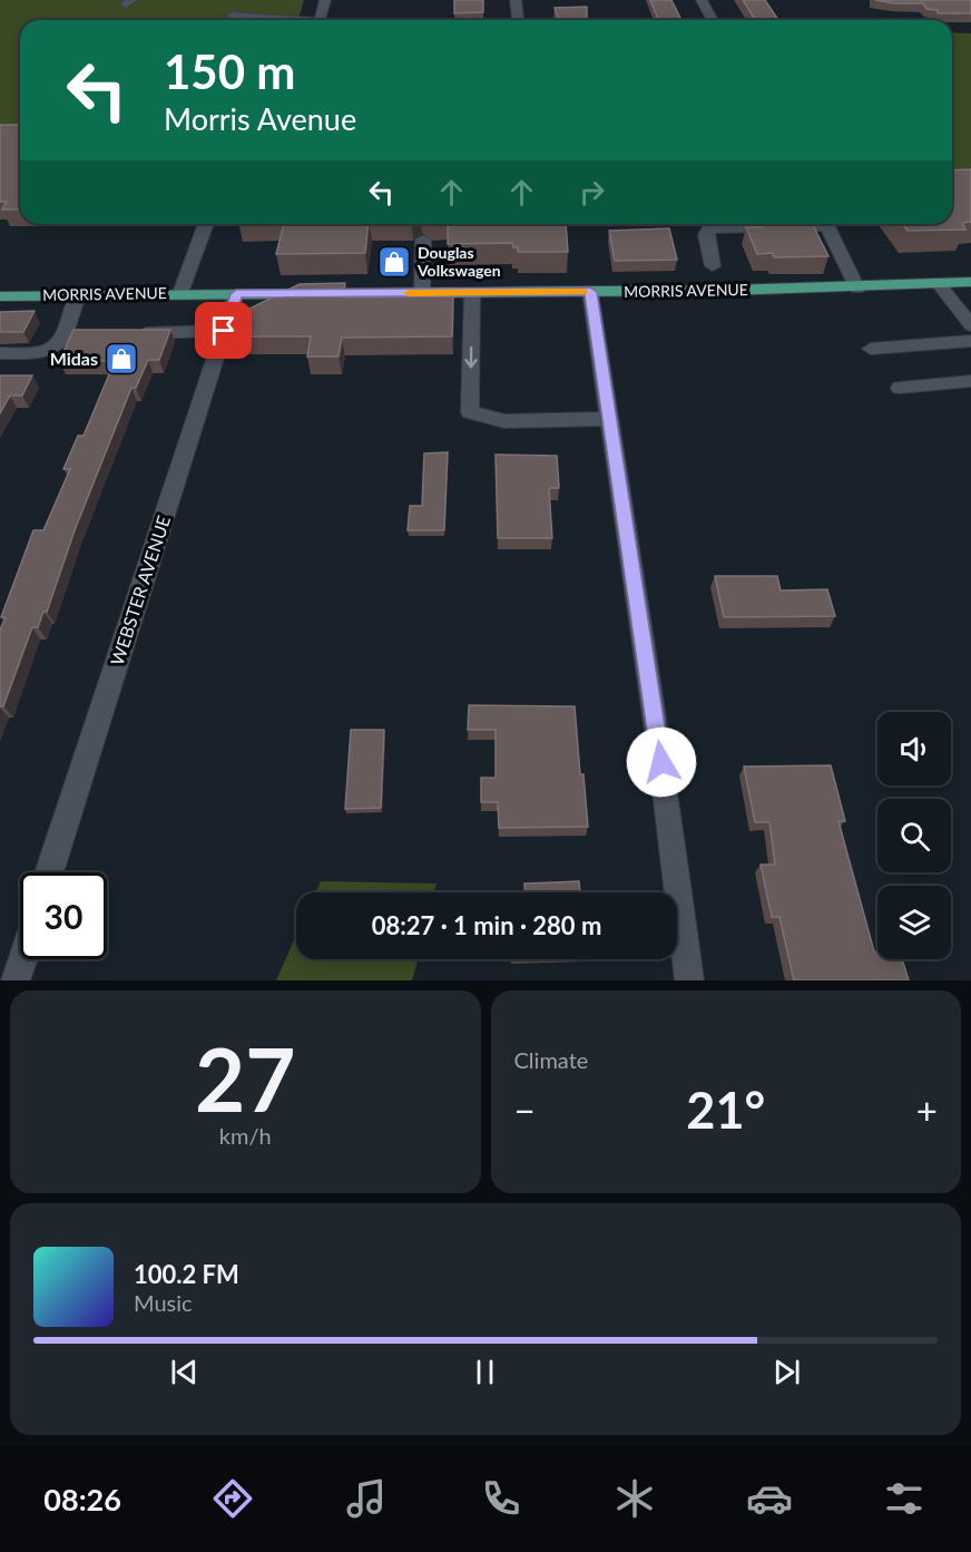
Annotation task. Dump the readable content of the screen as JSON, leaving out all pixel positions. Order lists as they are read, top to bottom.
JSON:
{
  "streets": {
    "main road": ["MORRIS AVENUE"],
    "street": ["WEBSTER AVENUE"]
  },
  "crossings": [
    ["MORRIS AVENUE", "WEBSTER AVENUE"]
  ],
  "places": {
    "shop": ["Douglas Volkswagen", "Midas"]
  },
  "page": {
    "turn": ["150 m", "Morris Avenue"],
    "limit": "30",
    "trip": "08:27 · 1 min · 280 m",
    "tile": [
      ["27", "km/h"],
      "Climate"
    ],
    "heat": ["−", "21°", "+"],
    "song": ["100.2 FM", "Music"],
    "tabs": "08:26"
  }
}
